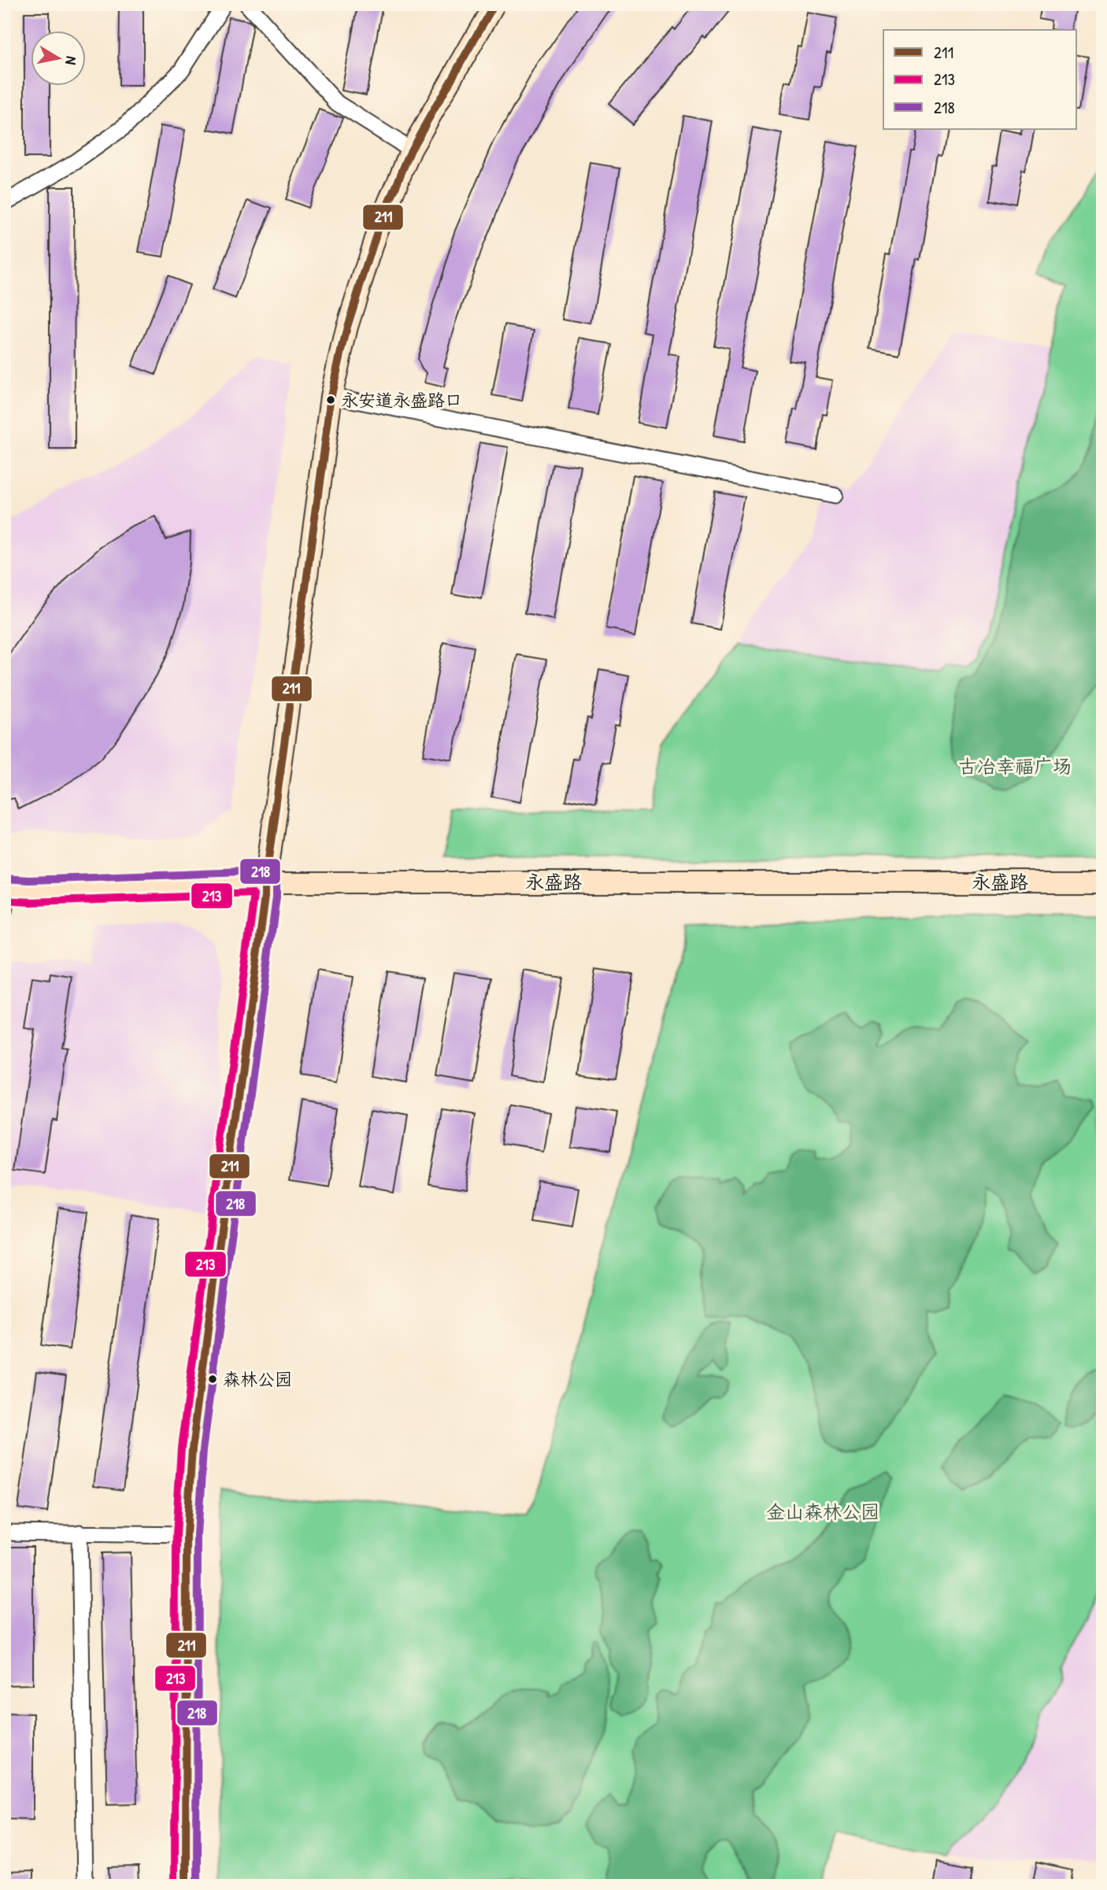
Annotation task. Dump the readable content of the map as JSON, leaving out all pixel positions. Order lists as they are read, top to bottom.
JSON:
{
  "streets": {
    "main road": ["永盛路"]
  },
  "parks": ["古冶幸福广场", "金山森林公园"],
  "places": ["永安道永盛路口", "森林公园"],
  "lines": ["transit line 211", "transit line 218", "transit line 213"],
  "legend": ["211", "213", "218"],
  "north": "right"
}
